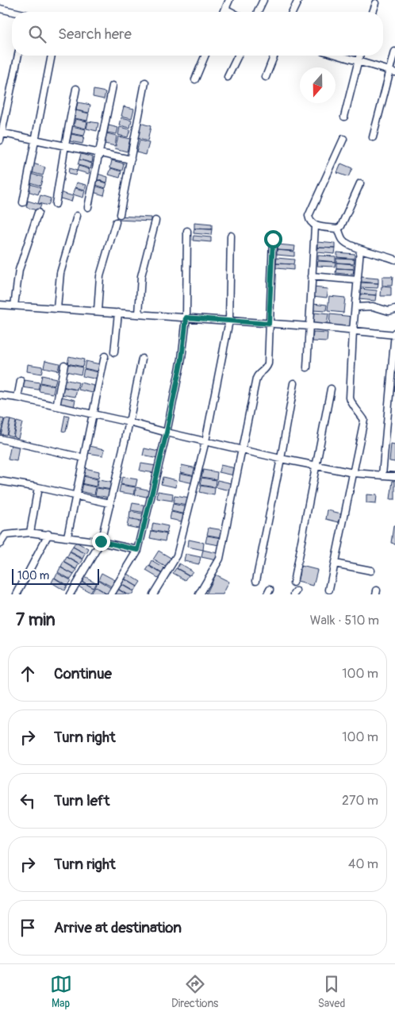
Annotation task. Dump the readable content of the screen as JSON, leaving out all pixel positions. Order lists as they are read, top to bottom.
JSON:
{
  "scale_bar": "100 m",
  "north": "bottom",
  "page": {
    "search": "Search here",
    "scale": "100 m",
    "heading": ["7 min", "Walk · 510 m"],
    "list": [
      ["Continue", "100 m"],
      ["Turn right", "100 m"],
      ["Turn left", "270 m"],
      ["Turn right", "40 m"],
      "Arrive at destination"
    ],
    "nav": ["Map", "Directions", "Saved"]
  }
}
